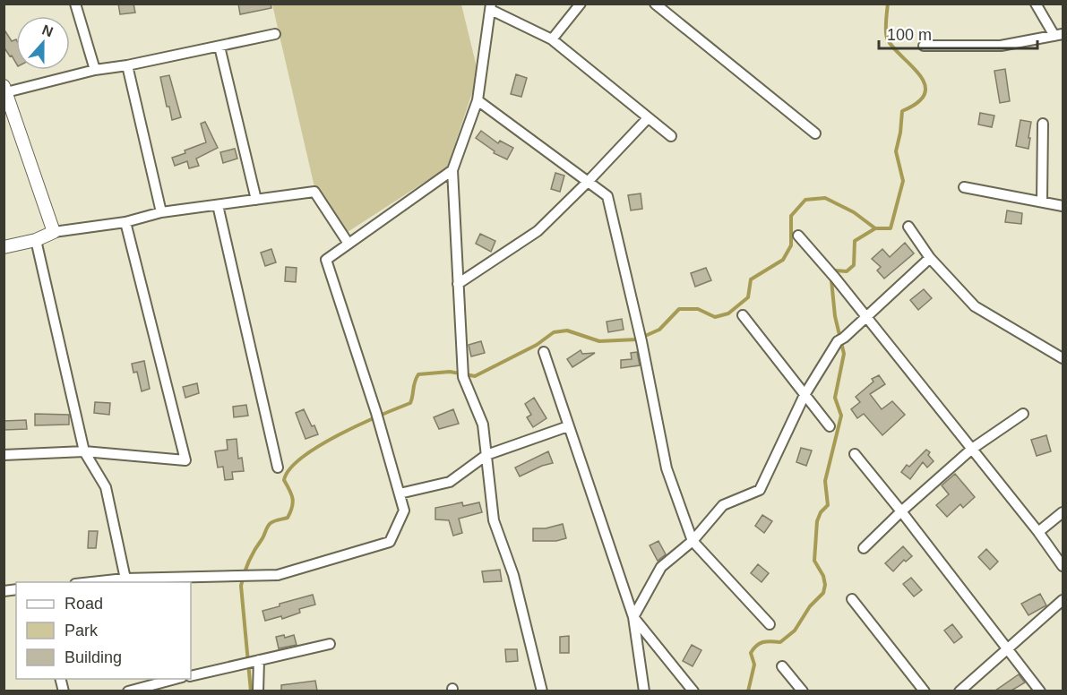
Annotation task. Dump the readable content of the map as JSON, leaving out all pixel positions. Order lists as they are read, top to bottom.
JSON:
{
  "legend": ["Road", "Park", "Building"],
  "scale_bar": "100 m",
  "north": "top"
}
